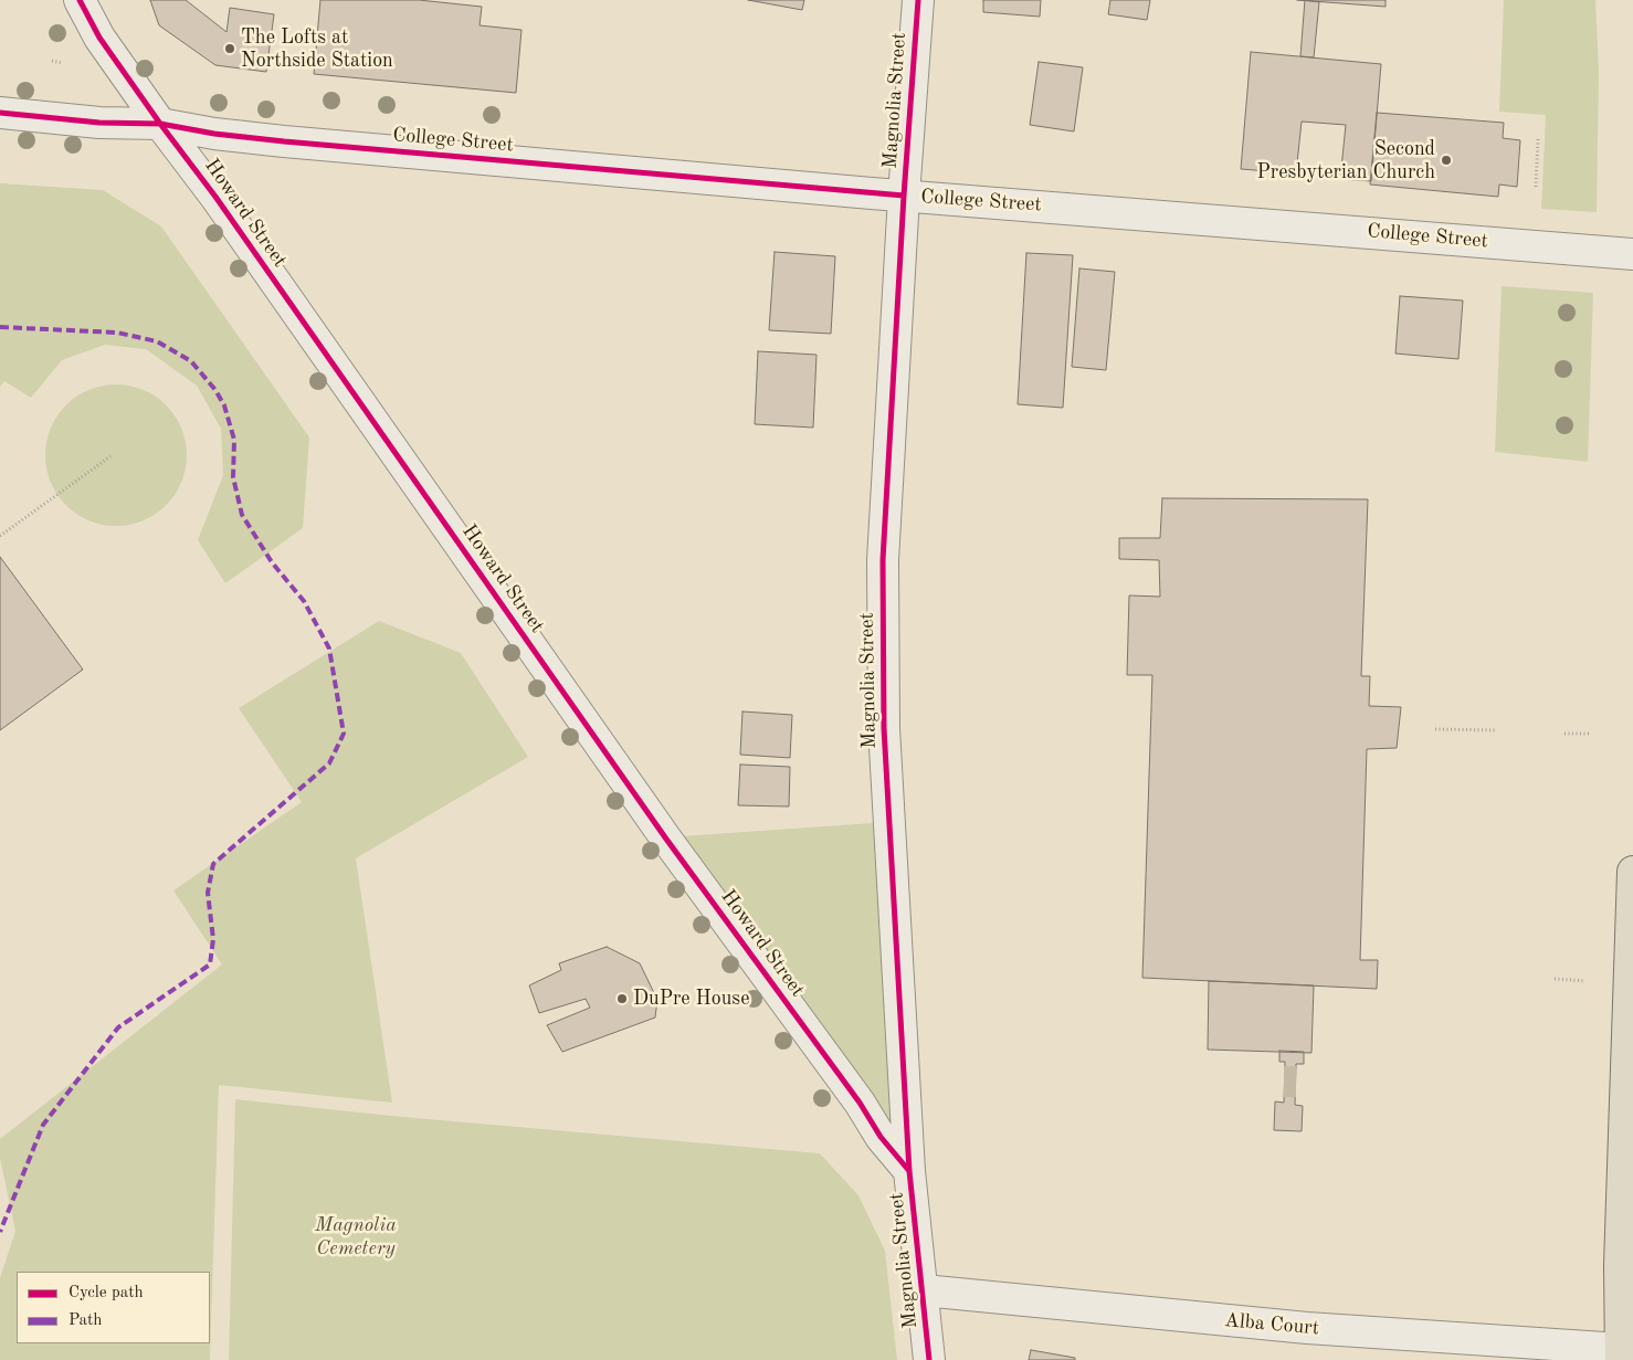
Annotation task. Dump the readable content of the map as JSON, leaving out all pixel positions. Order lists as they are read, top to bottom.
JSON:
{
  "streets": {
    "street": [
      "Magnolia Street",
      "College Street",
      "Howard Street",
      "Alba Court"
    ]
  },
  "crossings": [
    ["Magnolia Street", "College Street"],
    ["Magnolia Street", "Howard Street"],
    ["Magnolia Street", "Alba Court"],
    ["College Street", "Howard Street"]
  ],
  "parks": ["Magnolia Cemetery"],
  "places": ["The Lofts at Northside Station", "Second Presbyterian Church", "DuPre House"],
  "legend": ["Cycle path", "Path"]
}
